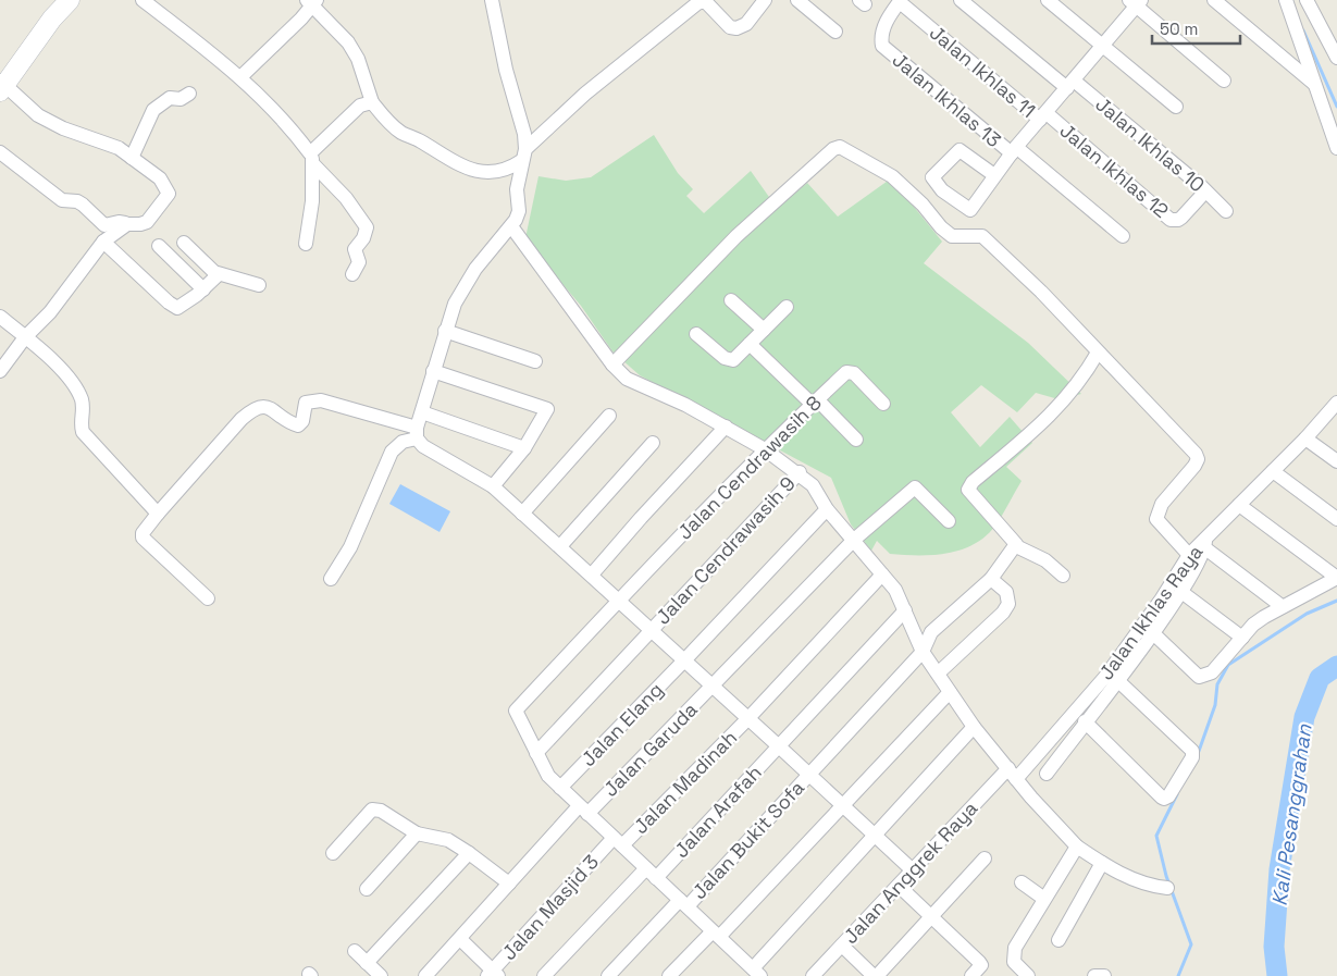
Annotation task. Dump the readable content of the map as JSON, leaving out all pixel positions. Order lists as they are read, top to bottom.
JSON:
{
  "streets": {
    "street": [
      "Jalan Ikhlas 11",
      "Jalan Ikhlas 13",
      "Jalan Ikhlas 10",
      "Jalan Ikhlas 12",
      "Jalan Cendrawasih 8",
      "Jalan Cendrawasih 9",
      "Jalan Ikhlas Raya",
      "Jalan Elang",
      "Jalan Garuda",
      "Jalan Madinah",
      "Jalan Arafah",
      "Jalan Bukit Sofa",
      "Jalan Anggrek Raya",
      "Jalan Masjid 3"
    ]
  },
  "crossings": [
    ["Jalan Ikhlas 11", "Jalan Ikhlas 13"],
    ["Jalan Ikhlas 11", "Jalan Ikhlas 12"],
    ["Jalan Ikhlas 10", "Jalan Ikhlas 12"],
    ["Jalan Cendrawasih 8", "Jalan Cendrawasih 9"],
    ["Jalan Ikhlas Raya", "Jalan Anggrek Raya"],
    ["Jalan Madinah", "Jalan Masjid 3"]
  ],
  "water": ["Kali Pesanggrahan"],
  "scale_bar": "50 m"
}
